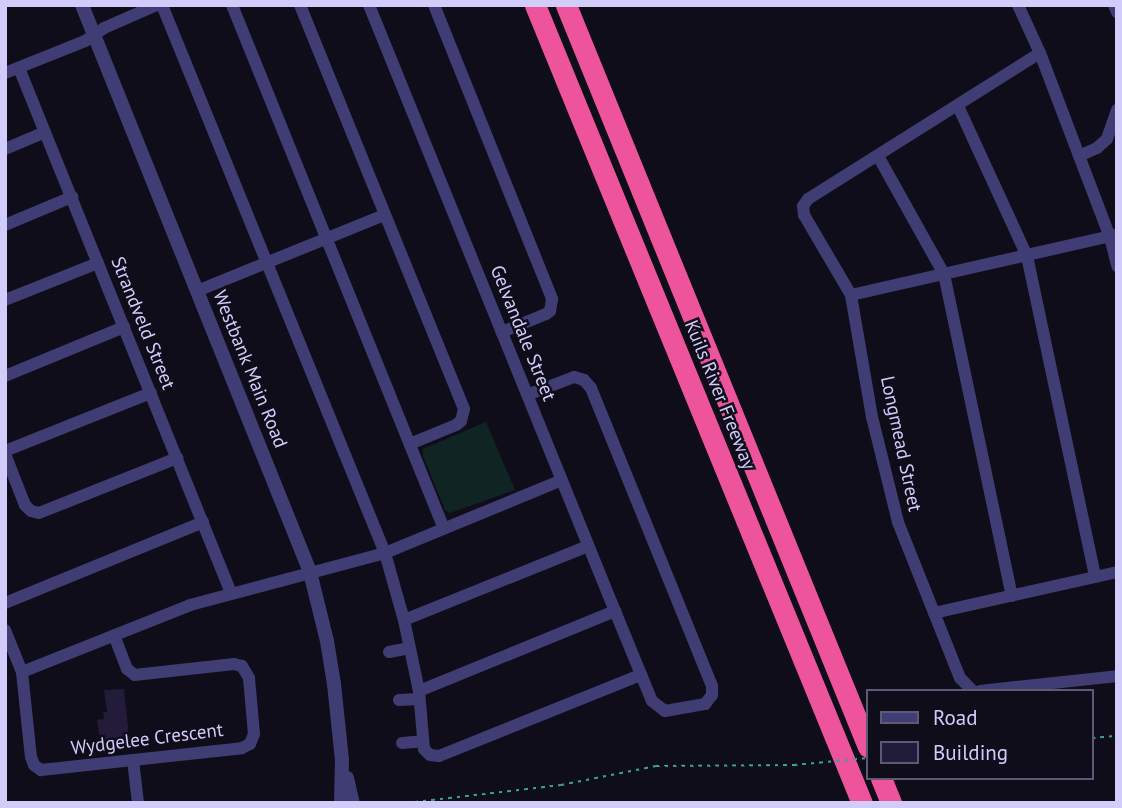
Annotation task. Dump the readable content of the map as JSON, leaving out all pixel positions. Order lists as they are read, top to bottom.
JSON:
{
  "streets": {
    "highway": ["Kuils River Freeway"],
    "street": [
      "Strandveld Street",
      "Gelvandale Street",
      "Westbank Main Road",
      "Longmead Street",
      "Wydgelee Crescent"
    ]
  },
  "legend": ["Road", "Building"]
}
